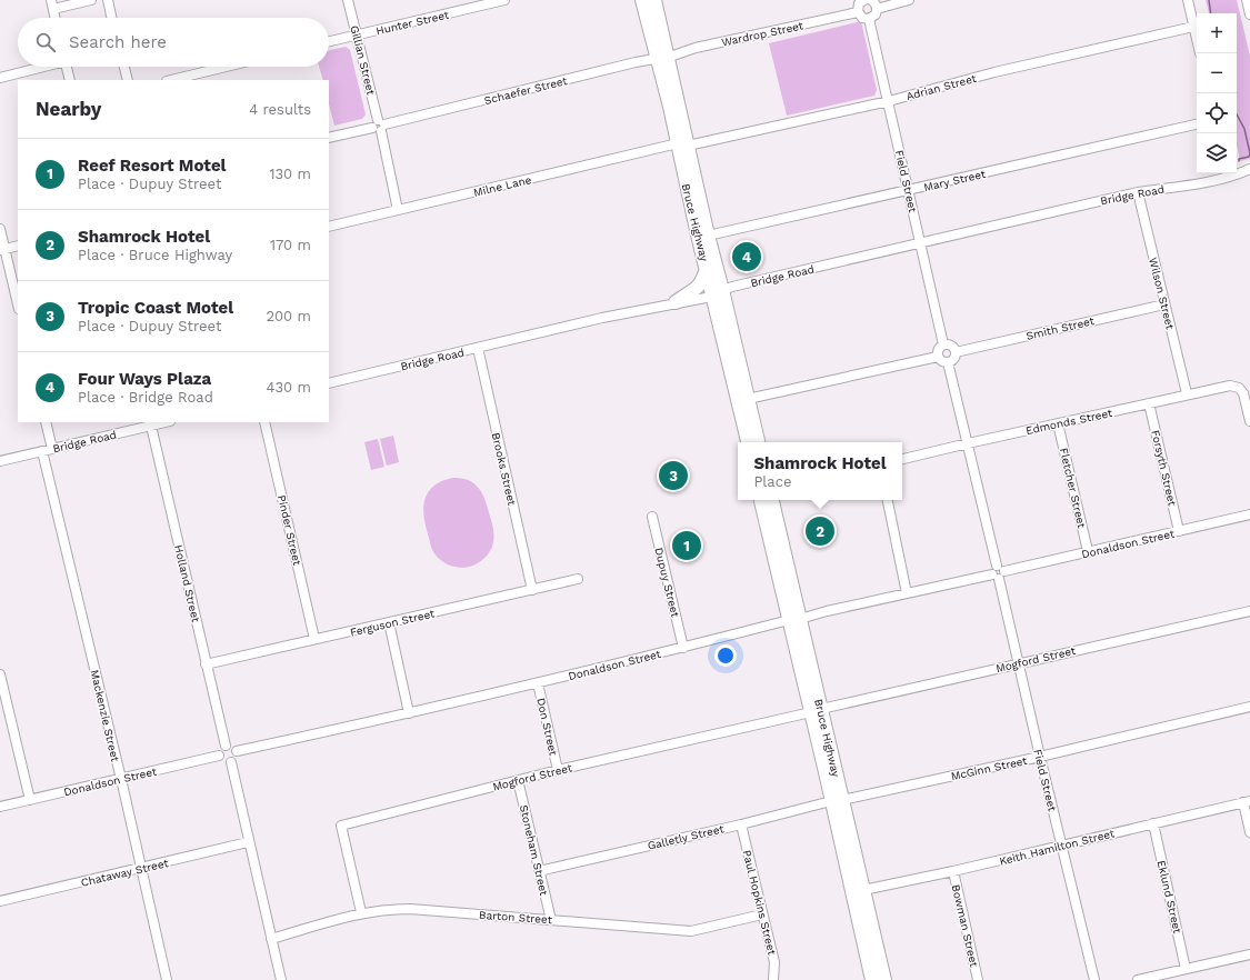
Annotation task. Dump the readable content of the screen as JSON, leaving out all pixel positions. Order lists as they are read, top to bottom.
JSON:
{
  "streets": {
    "highway": ["Bruce Highway"],
    "street": [
      "Hunter Street",
      "Wardrop Street",
      "Gillian Street",
      "Adrian Street",
      "Schaefer Street",
      "Mary Street",
      "Field Street",
      "Milne Lane",
      "Bridge Road",
      "Wilson Street",
      "Smith Street",
      "Edmonds Street",
      "Forsyth Street",
      "Brooks Street",
      "Fletcher Street",
      "Pinder Street",
      "Donaldson Street",
      "Dupuy Street",
      "Holland Street",
      "Ferguson Street",
      "Mogford Street",
      "Mackenzie Street",
      "Don Street",
      "McGinn Street",
      "Galletly Street",
      "Keith Hamilton Street",
      "Stoneham Street",
      "Chataway Street",
      "Eklund Street",
      "Paul Hopkins Street",
      "Barton Street",
      "Bowman Street"
    ]
  },
  "crossings": [
    ["Hunter Street", "Gillian Street"],
    ["Wardrop Street", "Schaefer Street"],
    ["Wardrop Street", "Bruce Highway"],
    ["Gillian Street", "Schaefer Street"],
    ["Gillian Street", "Milne Lane"],
    ["Adrian Street", "Field Street"],
    ["Adrian Street", "Milne Lane"],
    ["Adrian Street", "Bruce Highway"],
    ["Schaefer Street", "Bruce Highway"],
    ["Mary Street", "Field Street"],
    ["Mary Street", "Bruce Highway"],
    ["Field Street", "Bridge Road"],
    ["Field Street", "Smith Street"],
    ["Field Street", "Edmonds Street"],
    ["Field Street", "Donaldson Street"],
    ["Field Street", "Mogford Street"],
    ["Field Street", "McGinn Street"],
    ["Field Street", "Keith Hamilton Street"],
    ["Milne Lane", "Bruce Highway"],
    ["Bridge Road", "Bruce Highway"],
    ["Bridge Road", "Wilson Street"],
    ["Bridge Road", "Brooks Street"],
    ["Bridge Road", "Holland Street"],
    ["Bridge Road", "Mackenzie Street"],
    ["Bruce Highway", "Donaldson Street"],
    ["Bruce Highway", "Mogford Street"],
    ["Bruce Highway", "McGinn Street"],
    ["Bruce Highway", "Galletly Street"],
    ["Bruce Highway", "Keith Hamilton Street"],
    ["Wilson Street", "Smith Street"],
    ["Wilson Street", "Edmonds Street"],
    ["Edmonds Street", "Forsyth Street"],
    ["Edmonds Street", "Fletcher Street"],
    ["Forsyth Street", "Donaldson Street"],
    ["Brooks Street", "Ferguson Street"],
    ["Fletcher Street", "Donaldson Street"],
    ["Pinder Street", "Ferguson Street"],
    ["Donaldson Street", "Dupuy Street"],
    ["Donaldson Street", "Holland Street"],
    ["Donaldson Street", "Mackenzie Street"],
    ["Donaldson Street", "Don Street"],
    ["Holland Street", "Ferguson Street"],
    ["Mogford Street", "Don Street"],
    ["Mogford Street", "Stoneham Street"],
    ["Mogford Street", "Barton Street"],
    ["Mackenzie Street", "Chataway Street"],
    ["McGinn Street", "Galletly Street"],
    ["Galletly Street", "Stoneham Street"],
    ["Galletly Street", "Paul Hopkins Street"],
    ["Keith Hamilton Street", "Eklund Street"],
    ["Keith Hamilton Street", "Bowman Street"],
    ["Stoneham Street", "Barton Street"],
    ["Paul Hopkins Street", "Barton Street"]
  ],
  "page": {
    "map_buttons": ["+", "−"],
    "search": "Search here",
    "heading": ["Nearby", "4 results"],
    "list": [
      {
        "mark": "1",
        "name": "Reef Resort Motel",
        "note": "Place · Dupuy Street",
        "value": "130 m"
      },
      {
        "mark": "2",
        "name": "Shamrock Hotel",
        "note": "Place · Bruce Highway",
        "value": "170 m"
      },
      {
        "mark": "3",
        "name": "Tropic Coast Motel",
        "note": "Place · Dupuy Street",
        "value": "200 m"
      },
      {
        "mark": "4",
        "name": "Four Ways Plaza",
        "note": "Place · Bridge Road",
        "value": "430 m"
      }
    ],
    "pins": [
      "4",
      "3",
      "2",
      "1"
    ],
    "popup": ["Shamrock Hotel", "Place"]
  }
}
